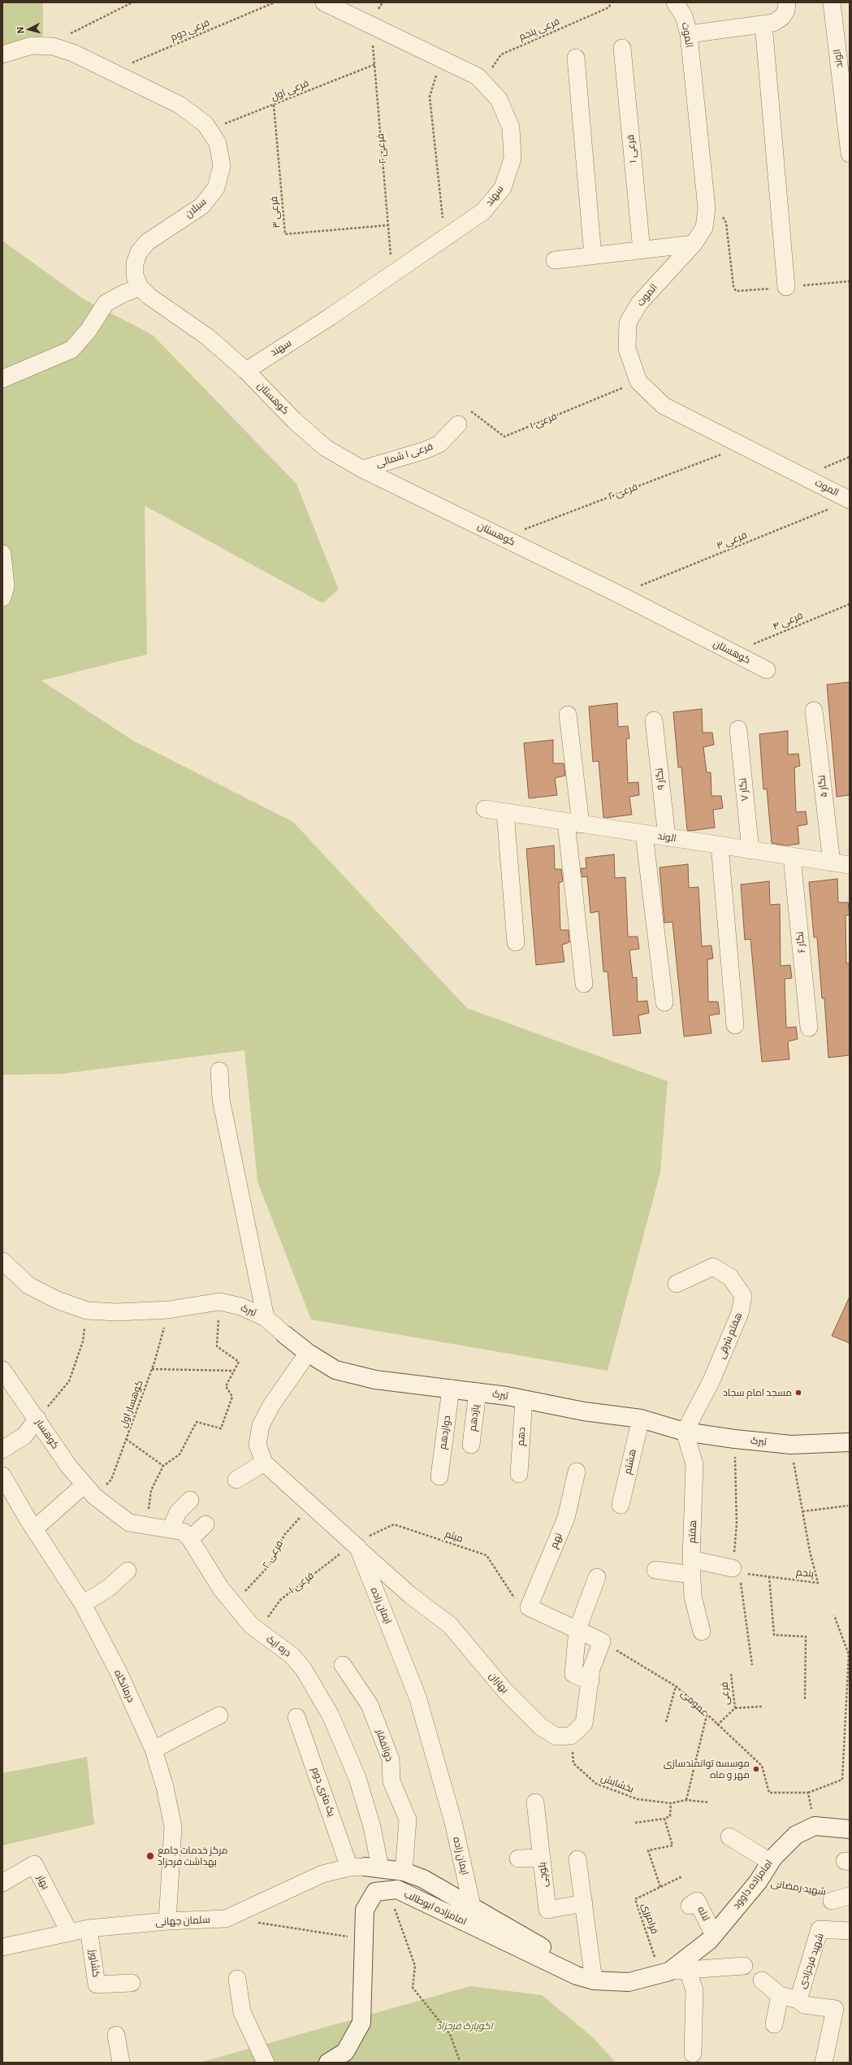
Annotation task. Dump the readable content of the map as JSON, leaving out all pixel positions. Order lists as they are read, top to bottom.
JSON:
{
  "streets": {
    "street": [
      "الموت",
      "الوند",
      "فرعی ۱",
      "سهند",
      "سبلان",
      "کوهستان",
      "فرعی ۱ شمالی",
      "نگار ۹",
      "نگار ۵",
      "نگار ۷",
      "نگار ۶",
      "تبرک",
      "هفتم شرقی",
      "یازدهم",
      "دوازدهم",
      "کوهسار",
      "دهم",
      "هشتم",
      "هفتم",
      "نهم",
      "ایمان زاده",
      "دره ایک",
      "بهاران",
      "درمانگاه",
      "ذوالفقار",
      "یک متری دوم",
      "بلوچی",
      "بهار",
      "امامزاده داوود",
      "شهید رمضانی",
      "امامزاده ابوطالب",
      "لاله",
      "سلمان جهانی",
      "شهید فرحزادی",
      "کشاورز"
    ],
    "path": [
      "فرعی پنجم",
      "فرعی دوم",
      "فرعی اول",
      "فرعی ۲",
      "فرعی ۳",
      "فرعی ۴",
      "کوهسار اول",
      "میثم",
      "پنجم",
      "فرعی",
      "عمومی",
      "بخشایش",
      "فرامرزی"
    ]
  },
  "crossings": [
    ["فرعی پنجم", "سهند"],
    ["فرعی دوم", "سبلان"],
    ["الموت", "فرعی ۲"],
    ["الموت", "فرعی ۱"],
    ["الوند", "نگار ۹"],
    ["الوند", "نگار ۵"],
    ["الوند", "نگار ۷"],
    ["الوند", "نگار ۶"],
    ["فرعی اول", "فرعی ۲"],
    ["فرعی اول", "سبلان"],
    ["فرعی اول", "فرعی ۳"],
    ["فرعی ۲", "سهند"],
    ["فرعی ۲", "فرعی ۳"],
    ["فرعی ۲", "کوهستان"],
    ["فرعی ۲", "ایمان زاده"],
    ["فرعی ۲", "دره ایک"],
    ["فرعی ۱", "فرعی ۱ شمالی"],
    ["فرعی ۱", "میثم"],
    ["فرعی ۱", "ایمان زاده"],
    ["فرعی ۱", "دره ایک"],
    ["فرعی ۱", "بهاران"],
    ["سهند", "سبلان"],
    ["سهند", "کوهستان"],
    ["سبلان", "کوهستان"],
    ["فرعی ۳", "کوهستان"],
    ["کوهستان", "فرعی ۱ شمالی"],
    ["کوهستان", "فرعی ۴"],
    ["تبرک", "هفتم شرقی"],
    ["تبرک", "کوهسار اول"],
    ["تبرک", "یازدهم"],
    ["تبرک", "دوازدهم"],
    ["تبرک", "دهم"],
    ["تبرک", "هشتم"],
    ["تبرک", "هفتم"],
    ["تبرک", "پنجم"],
    ["تبرک", "ایمان زاده"],
    ["هفتم شرقی", "هفتم"],
    ["کوهسار اول", "کوهسار"],
    ["کوهسار اول", "دره ایک"],
    ["کوهسار", "دره ایک"],
    ["میثم", "نهم"],
    ["میثم", "ایمان زاده"],
    ["میثم", "بهاران"],
    ["ایمان زاده", "بهاران"],
    ["دره ایک", "یک متری دوم"],
    ["دره ایک", "سلمان جهانی"],
    ["بهاران", "بخشایش"],
    ["درمانگاه", "سلمان جهانی"],
    ["فرعی", "عمومی"],
    ["یک متری دوم", "سلمان جهانی"],
    ["بهار", "سلمان جهانی"],
    ["امامزاده داوود", "شهید رمضانی"],
    ["امامزاده داوود", "امامزاده ابوطالب"],
    ["امامزاده داوود", "لاله"],
    ["امامزاده داوود", "فرامرزی"],
    ["امامزاده ابوطالب", "فرامرزی"],
    ["سلمان جهانی", "کشاورز"]
  ],
  "parks": ["اکوپارک فرحزاد"],
  "places": ["مسجد امام سجاد", "موسسه توانمندسازی مهر و ماه", "مركز خدمات جامع بهداشت فرحزاد"],
  "north": "left"
}
